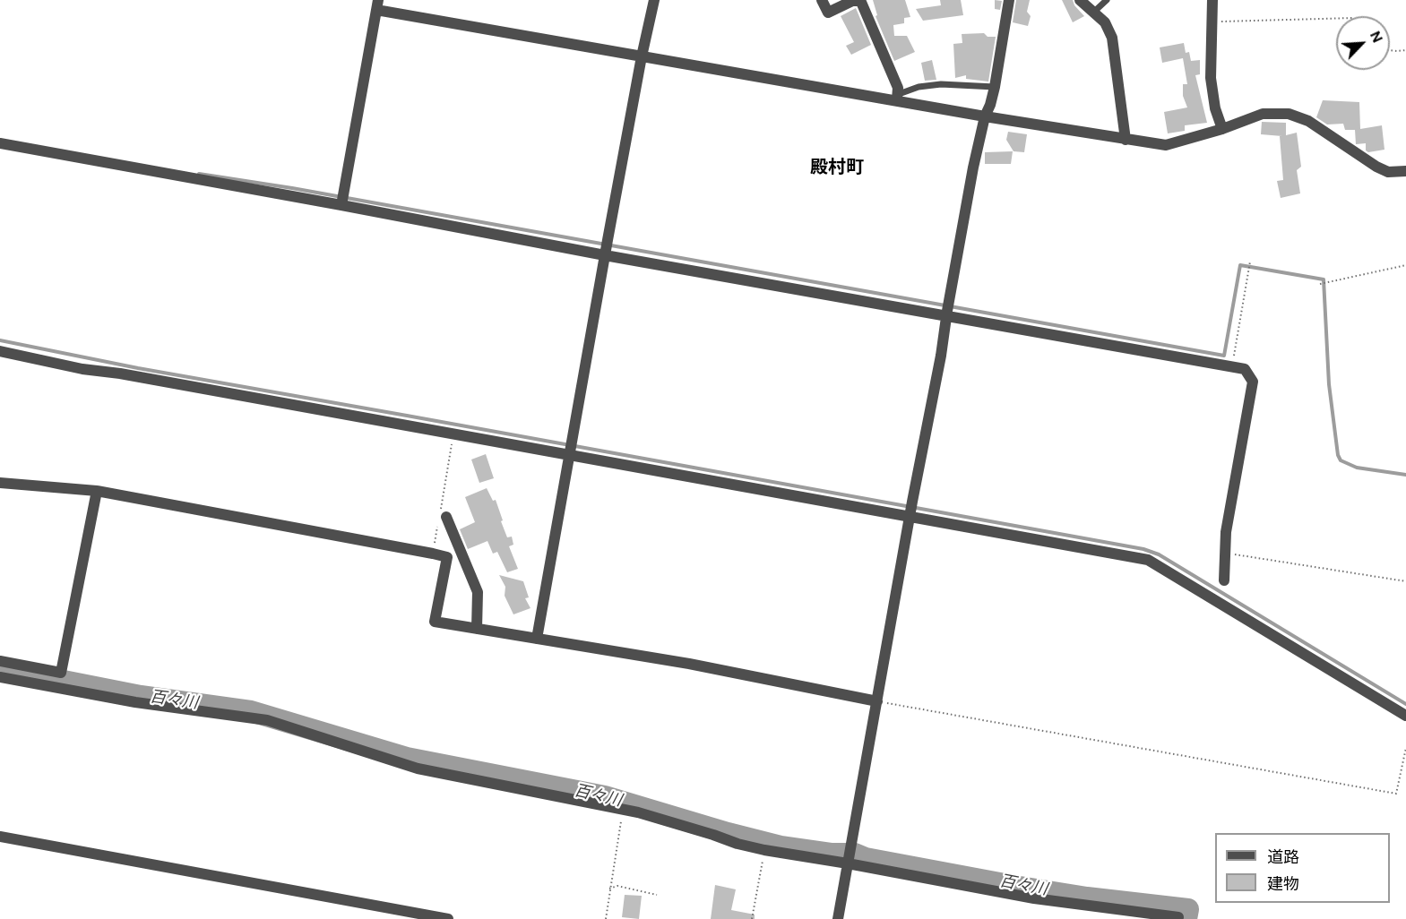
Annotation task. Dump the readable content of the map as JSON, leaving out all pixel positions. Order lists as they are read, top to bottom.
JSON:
{
  "districts": ["殿村町"],
  "water": ["百々川"],
  "legend": ["道路", "建物"],
  "north": "top right"
}
